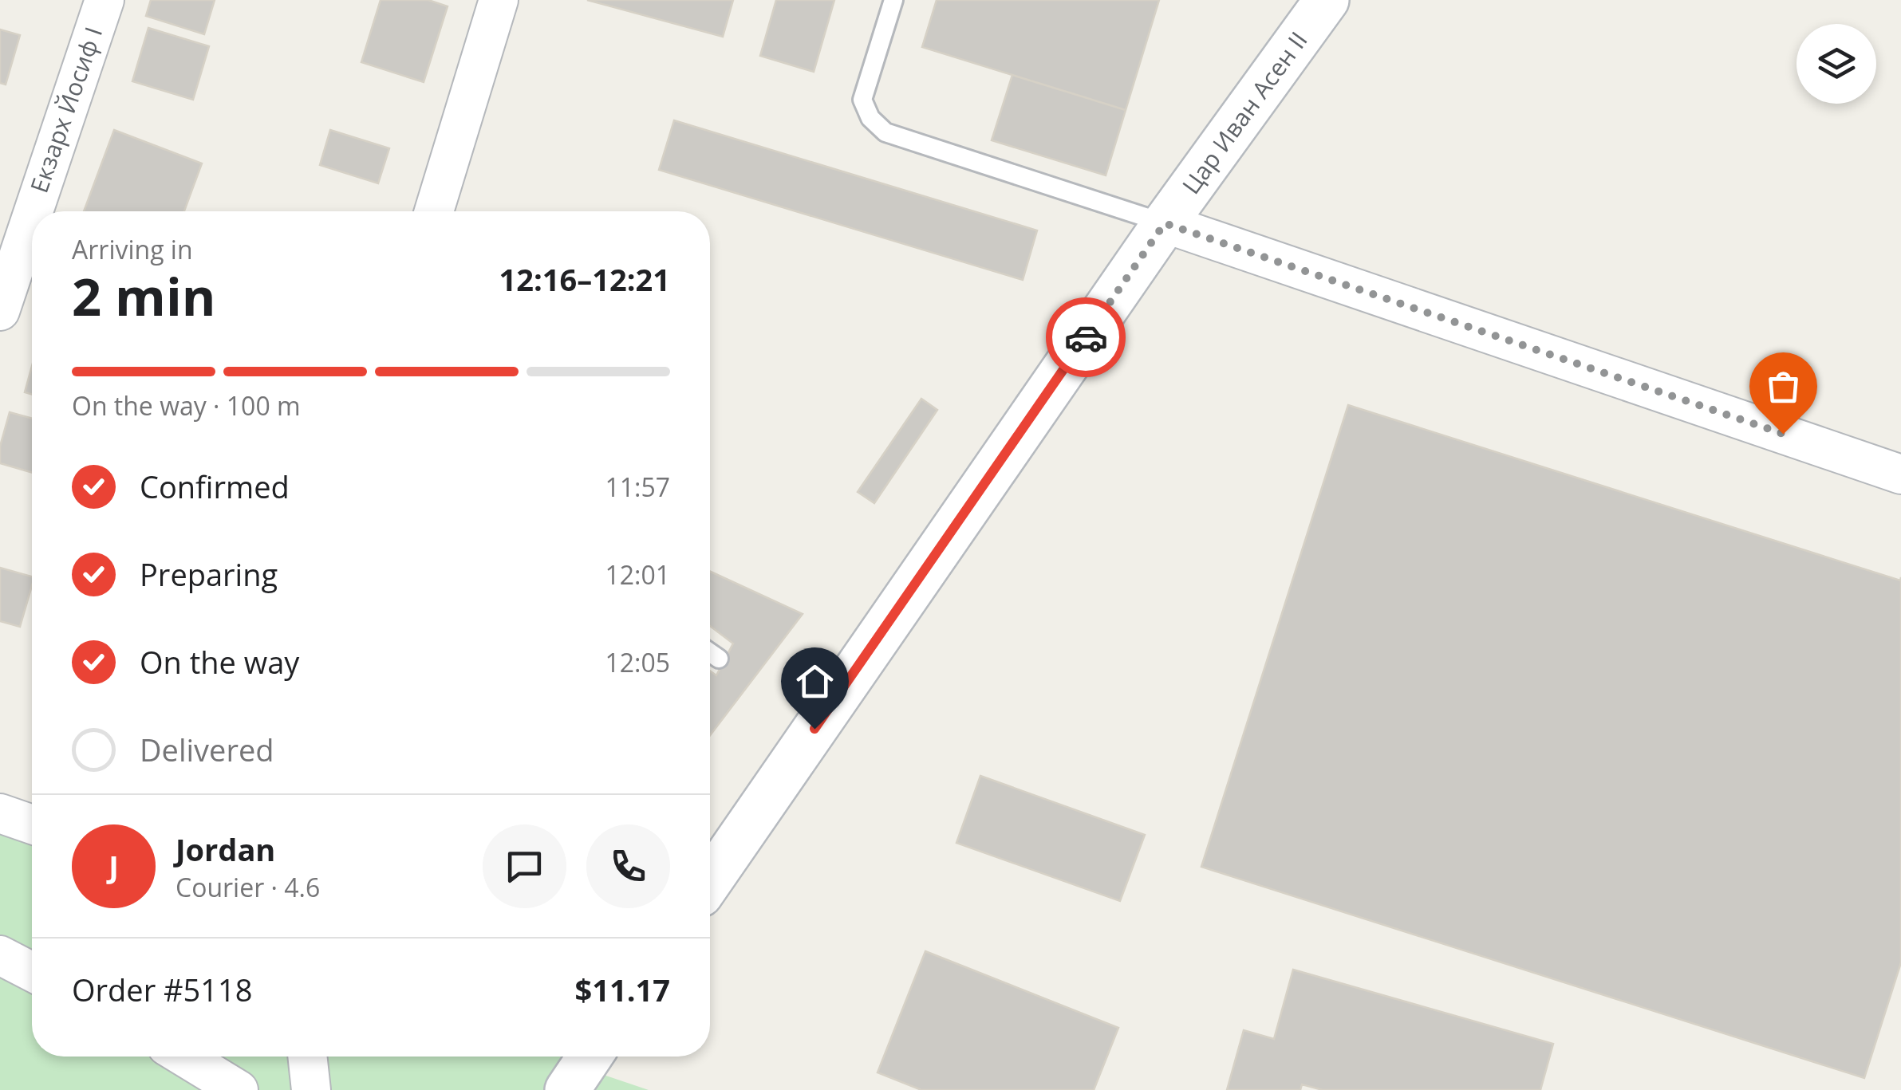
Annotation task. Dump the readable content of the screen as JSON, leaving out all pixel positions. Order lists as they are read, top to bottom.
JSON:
{
  "streets": {
    "main road": ["Цар Иван Асен II"],
    "street": ["Екзарх Йосиф I"]
  },
  "page": {
    "heading": ["2 min", "Arriving in", "12:16–12:21"],
    "panel": [
      "Jordan",
      "Courier · 4.6",
      "Order #5118",
      "$11.17"
    ],
    "bar": "On the way · 100 m",
    "list": [
      ["Confirmed", "11:57"],
      ["Preparing", "12:01"],
      ["On the way", "12:05"],
      "Delivered"
    ],
    "round": "J"
  }
}
